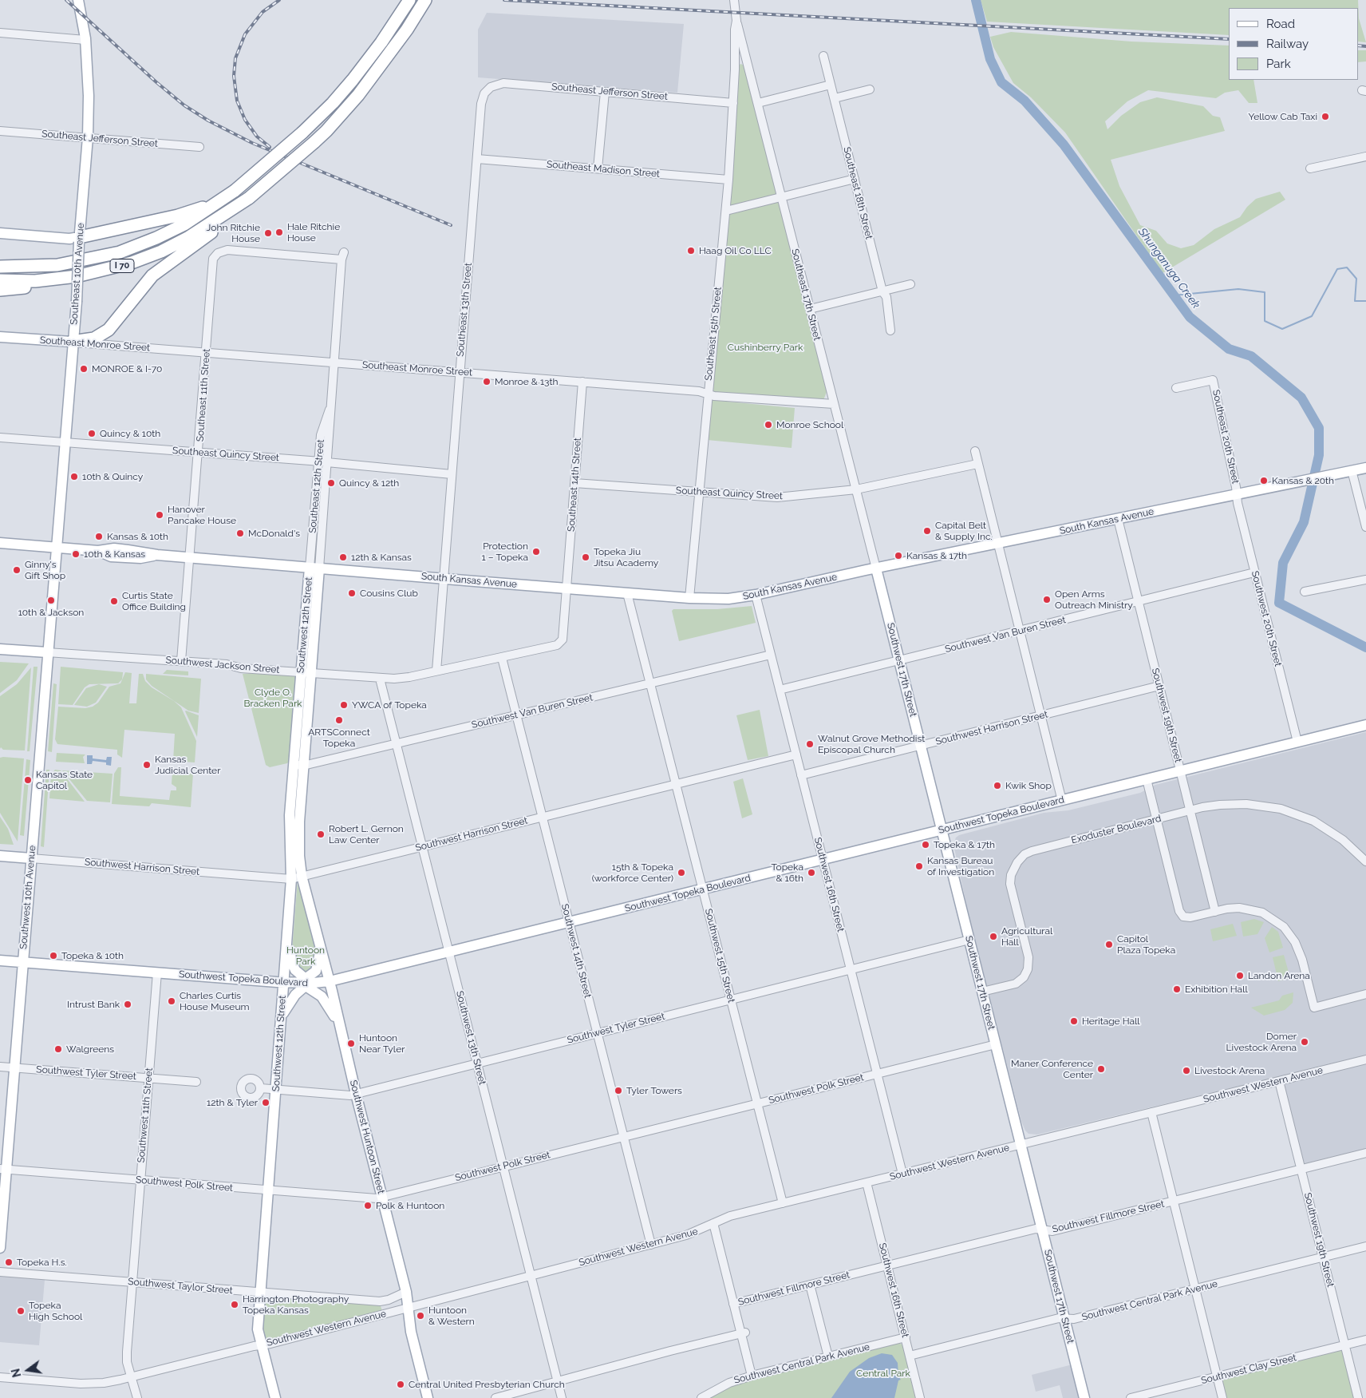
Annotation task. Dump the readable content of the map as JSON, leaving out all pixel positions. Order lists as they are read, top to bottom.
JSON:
{
  "streets": {
    "highway": ["I 70"],
    "main road": [
      "Southeast 10th Avenue",
      "Southeast Monroe Street",
      "South Kansas Avenue",
      "Southwest 12th Street",
      "Southwest Jackson Street",
      "Southwest 17th Street",
      "Southwest Harrison Street",
      "Southwest Topeka Boulevard",
      "Southwest 10th Avenue",
      "Southwest Huntoon Street"
    ],
    "street": [
      "Southeast Jefferson Street",
      "Southeast Madison Street",
      "Southeast 18th Street",
      "Southeast 17th Street",
      "Southeast 13th Street",
      "Southeast 15th Street",
      "Southeast 11th Street",
      "Southeast 20th Street",
      "Southeast Quincy Street",
      "Southeast 14th Street",
      "Southeast 12th Street",
      "Southwest 20th Street",
      "Southwest Van Buren Street",
      "Southwest 19th Street",
      "Exoduster Boulevard",
      "Southwest 16th Street",
      "Southwest 14th Street",
      "Southwest 15th Street",
      "Southwest Tyler Street",
      "Southwest 13th Street",
      "Southwest Western Avenue",
      "Southwest Polk Street",
      "Southwest 11th Street",
      "Southwest Fillmore Street",
      "Southwest Taylor Street",
      "Southwest Central Park Avenue",
      "Southwest Clay Street"
    ]
  },
  "crossings": [
    ["Southeast Jefferson Street", "Southeast 10th Avenue"],
    ["Southeast Jefferson Street", "Southeast 13th Street"],
    ["Southeast Jefferson Street", "Southeast 15th Street"],
    ["Southeast Madison Street", "Southeast 13th Street"],
    ["Southeast Madison Street", "Southeast 15th Street"],
    ["Southeast 10th Avenue", "Southeast Monroe Street"],
    ["Southeast 10th Avenue", "Southeast Quincy Street"],
    ["Southeast 10th Avenue", "South Kansas Avenue"],
    ["Southeast 10th Avenue", "Southwest 10th Avenue"],
    ["Southeast 17th Street", "Southeast 15th Street"],
    ["Southeast 17th Street", "Southeast Monroe Street"],
    ["Southeast 17th Street", "Southeast Quincy Street"],
    ["Southeast 17th Street", "South Kansas Avenue"],
    ["Southeast 17th Street", "Southwest 17th Street"],
    ["Southeast 13th Street", "Southeast Monroe Street"],
    ["Southeast 13th Street", "Southeast Quincy Street"],
    ["Southeast 13th Street", "South Kansas Avenue"],
    ["Southeast 15th Street", "Southeast Monroe Street"],
    ["Southeast 15th Street", "Southeast Quincy Street"],
    ["Southeast 15th Street", "South Kansas Avenue"],
    ["Southeast Monroe Street", "Southeast 11th Street"],
    ["Southeast Monroe Street", "Southeast 14th Street"],
    ["Southeast Monroe Street", "Southeast 12th Street"],
    ["Southeast 11th Street", "Southeast Quincy Street"],
    ["Southeast 11th Street", "Southeast 12th Street"],
    ["Southeast 11th Street", "South Kansas Avenue"],
    ["Southeast 20th Street", "South Kansas Avenue"],
    ["Southeast 20th Street", "Southwest 20th Street"],
    ["Southeast Quincy Street", "Southeast 14th Street"],
    ["Southeast Quincy Street", "Southeast 12th Street"],
    ["Southeast 14th Street", "South Kansas Avenue"],
    ["Southeast 14th Street", "Southwest Jackson Street"],
    ["Southeast 12th Street", "South Kansas Avenue"],
    ["Southeast 12th Street", "Southwest 12th Street"],
    ["South Kansas Avenue", "Southwest 20th Street"],
    ["South Kansas Avenue", "Southwest 12th Street"],
    ["South Kansas Avenue", "Southwest Jackson Street"],
    ["South Kansas Avenue", "Southwest 17th Street"],
    ["South Kansas Avenue", "Southwest 19th Street"],
    ["South Kansas Avenue", "Southwest 16th Street"],
    ["South Kansas Avenue", "Southwest 10th Avenue"],
    ["South Kansas Avenue", "Southwest 15th Street"],
    ["Southwest 20th Street", "Southwest Van Buren Street"],
    ["Southwest 20th Street", "Southwest Topeka Boulevard"],
    ["Southwest 12th Street", "Southwest Van Buren Street"],
    ["Southwest 12th Street", "Southwest Jackson Street"],
    ["Southwest 12th Street", "Southwest Harrison Street"],
    ["Southwest 12th Street", "Southwest Topeka Boulevard"],
    ["Southwest 12th Street", "Southwest Tyler Street"],
    ["Southwest 12th Street", "Southwest Western Avenue"],
    ["Southwest 12th Street", "Southwest Polk Street"],
    ["Southwest 12th Street", "Southwest Huntoon Street"],
    ["Southwest 12th Street", "Southwest Taylor Street"],
    ["Southwest Van Buren Street", "Southwest 17th Street"],
    ["Southwest Van Buren Street", "Southwest 19th Street"],
    ["Southwest Van Buren Street", "Southwest 16th Street"],
    ["Southwest Van Buren Street", "Southwest 14th Street"],
    ["Southwest Van Buren Street", "Southwest 15th Street"],
    ["Southwest Van Buren Street", "Southwest 13th Street"],
    ["Southwest Jackson Street", "Southwest 10th Avenue"],
    ["Southwest Jackson Street", "Southwest 14th Street"],
    ["Southwest Jackson Street", "Southwest 13th Street"],
    ["Southwest 17th Street", "Southwest Harrison Street"],
    ["Southwest 17th Street", "Southwest Topeka Boulevard"],
    ["Southwest 17th Street", "Exoduster Boulevard"],
    ["Southwest 17th Street", "Southwest Tyler Street"],
    ["Southwest 17th Street", "Southwest Western Avenue"],
    ["Southwest 17th Street", "Southwest Polk Street"],
    ["Southwest 17th Street", "Southwest Fillmore Street"],
    ["Southwest 17th Street", "Southwest Central Park Avenue"],
    ["Southwest 19th Street", "Southwest Harrison Street"],
    ["Southwest 19th Street", "Southwest Topeka Boulevard"],
    ["Southwest 19th Street", "Exoduster Boulevard"],
    ["Southwest 19th Street", "Southwest Western Avenue"],
    ["Southwest 19th Street", "Southwest Fillmore Street"],
    ["Southwest 19th Street", "Southwest Central Park Avenue"],
    ["Southwest 19th Street", "Southwest Clay Street"],
    ["Southwest Harrison Street", "Southwest 16th Street"],
    ["Southwest Harrison Street", "Southwest 10th Avenue"],
    ["Southwest Harrison Street", "Southwest 14th Street"],
    ["Southwest Harrison Street", "Southwest 15th Street"],
    ["Southwest Harrison Street", "Southwest 13th Street"],
    ["Southwest Harrison Street", "Southwest Huntoon Street"],
    ["Southwest Topeka Boulevard", "Southwest 16th Street"],
    ["Southwest Topeka Boulevard", "Southwest 10th Avenue"],
    ["Southwest Topeka Boulevard", "Southwest 14th Street"],
    ["Southwest Topeka Boulevard", "Southwest 15th Street"],
    ["Southwest Topeka Boulevard", "Southwest 13th Street"],
    ["Southwest Topeka Boulevard", "Southwest 11th Street"],
    ["Southwest Topeka Boulevard", "Southwest Huntoon Street"],
    ["Southwest 16th Street", "Southwest Tyler Street"],
    ["Southwest 16th Street", "Southwest Western Avenue"],
    ["Southwest 16th Street", "Southwest Polk Street"],
    ["Southwest 16th Street", "Southwest Fillmore Street"],
    ["Southwest 16th Street", "Southwest Central Park Avenue"],
    ["Southwest 10th Avenue", "Southwest Tyler Street"],
    ["Southwest 10th Avenue", "Southwest Polk Street"],
    ["Southwest 14th Street", "Southwest Tyler Street"],
    ["Southwest 14th Street", "Southwest Western Avenue"],
    ["Southwest 14th Street", "Southwest Polk Street"],
    ["Southwest 15th Street", "Southwest Tyler Street"],
    ["Southwest 15th Street", "Southwest Western Avenue"],
    ["Southwest 15th Street", "Southwest Polk Street"],
    ["Southwest Tyler Street", "Southwest 13th Street"],
    ["Southwest Tyler Street", "Southwest 11th Street"],
    ["Southwest Tyler Street", "Southwest Huntoon Street"],
    ["Southwest 13th Street", "Southwest Western Avenue"],
    ["Southwest 13th Street", "Southwest Polk Street"],
    ["Southwest Western Avenue", "Southwest 11th Street"],
    ["Southwest Western Avenue", "Southwest Huntoon Street"],
    ["Southwest Polk Street", "Southwest 11th Street"],
    ["Southwest Polk Street", "Southwest Huntoon Street"],
    ["Southwest 11th Street", "Southwest Taylor Street"],
    ["Southwest Huntoon Street", "Southwest Taylor Street"]
  ],
  "water": ["Shunganuga Creek"],
  "parks": [
    "Cushinberry Park",
    "Clyde O. Bracken Park",
    "Huntoon Park",
    "Central Park"
  ],
  "places": [
    "Yellow Cab Taxi",
    "Hale Ritchie House",
    "John Ritchie House",
    "Haag Oil Co LLC",
    "MONROE & I-70",
    "Monroe & 13th",
    "Monroe School",
    "Quincy & 10th",
    "10th & Quincy",
    "Kansas & 20th",
    "Quincy & 12th",
    "Hanover Pancake House",
    "Capital Belt & Supply Inc.",
    "McDonald's",
    "Kansas & 10th",
    "Protection 1 – Topeka",
    "10th & Kansas",
    "Kansas & 17th",
    "12th & Kansas",
    "Topeka Jiu Jitsu Academy",
    "Ginny's Gift Shop",
    "Cousins Club",
    "Open Arms Outreach Ministry",
    "10th & Jackson",
    "Curtis State Office Building",
    "YWCA of Topeka",
    "ARTSConnect Topeka",
    "Walnut Grove Methodist Episcopal Church",
    "Kansas Judicial Center",
    "Kansas State Capitol",
    "Kwik Shop",
    "Robert L. Gernon Law Center",
    "Topeka & 17th",
    "Kansas Bureau of Investigation",
    "15th & Topeka (workforce Center)",
    "Topeka & 16th",
    "Agricultural Hall",
    "Capitol Plaza Topeka",
    "Topeka & 10th",
    "Landon Arena",
    "Exhibition Hall",
    "Charles Curtis House Museum",
    "Intrust Bank",
    "Heritage Hall",
    "Domer Livestock Arena",
    "Huntoon Near Tyler",
    "Walgreens",
    "Maner Conference Center",
    "Livestock Arena",
    "Tyler Towers",
    "12th & Tyler",
    "Polk & Huntoon",
    "Topeka H.s.",
    "Harrington Photography Topeka Kansas",
    "Topeka High School",
    "Huntoon & Western",
    "Central United Presbyterian Church"
  ],
  "legend": ["Road", "Railway", "Park"],
  "north": "left"
}
